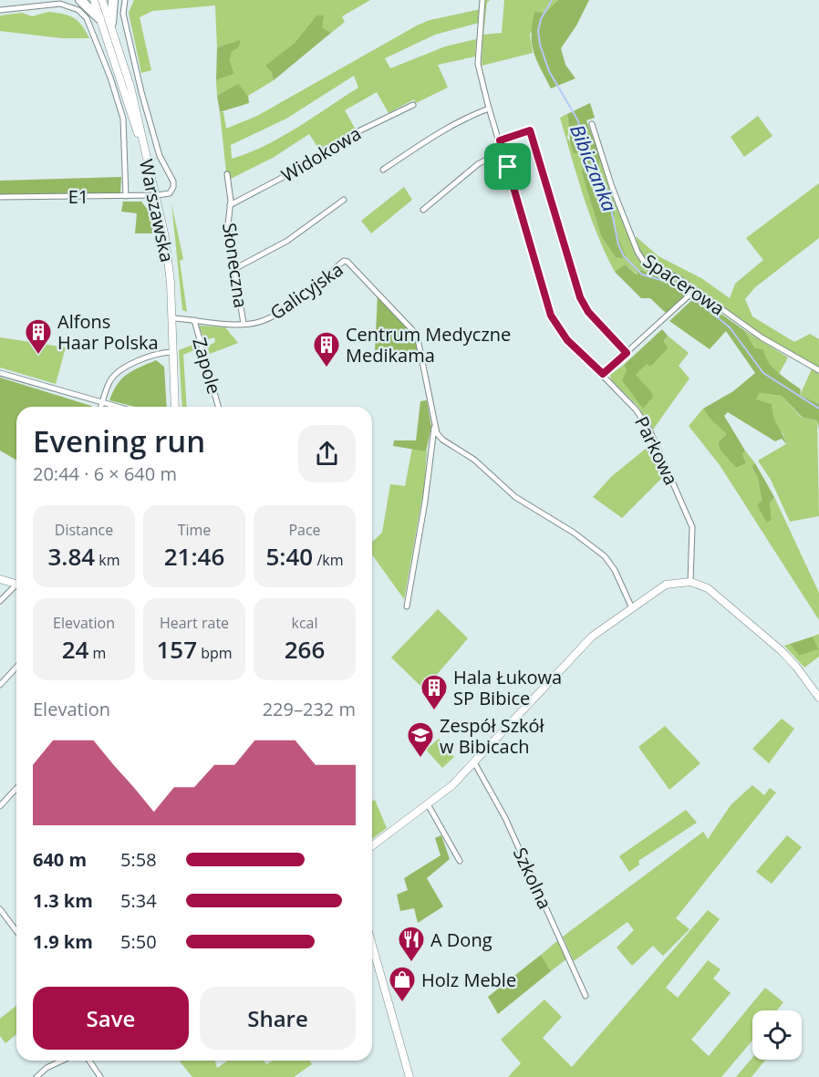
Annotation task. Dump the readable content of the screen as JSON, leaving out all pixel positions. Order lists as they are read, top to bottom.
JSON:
{
  "streets": {
    "main road": ["Warszawska"],
    "street": [
      "Widokowa",
      "E1",
      "Słoneczna",
      "Spacerowa",
      "Galicyjska",
      "Zapole",
      "Parkowa",
      "Szkolna"
    ]
  },
  "crossings": [
    ["Widokowa", "Słoneczna"],
    ["E1", "Warszawska"],
    ["Warszawska", "Galicyjska"],
    ["Słoneczna", "Galicyjska"],
    ["Galicyjska", "Zapole"]
  ],
  "water": ["Bibiczanka"],
  "places": {
    "building": ["Alfons Haar Polska", "Centrum Medyczne Medikama", "Hala Łukowa SP Bibice"],
    "school or university": ["Zespół Szkół w Bibicach"],
    "restaurant": ["A Dong"],
    "shop": ["Holz Meble"]
  },
  "page": {
    "heading": ["Evening run", "20:44 · 6 × 640 m"],
    "stats": [
      ["Distance", "3.84 km"],
      ["Time", "21:46"],
      ["Pace", "5:40 /km"],
      ["Elevation", "24 m"],
      ["Heart rate", "157 bpm"],
      ["kcal", "266"]
    ],
    "chart": ["Elevation", "229–232 m"],
    "list": [
      {
        "name": "640 m",
        "note": "5:58"
      },
      {
        "name": "1.3 km",
        "note": "5:34"
      },
      {
        "name": "1.9 km",
        "note": "5:50"
      }
    ],
    "buttons": ["Save", "Share"]
  }
}
